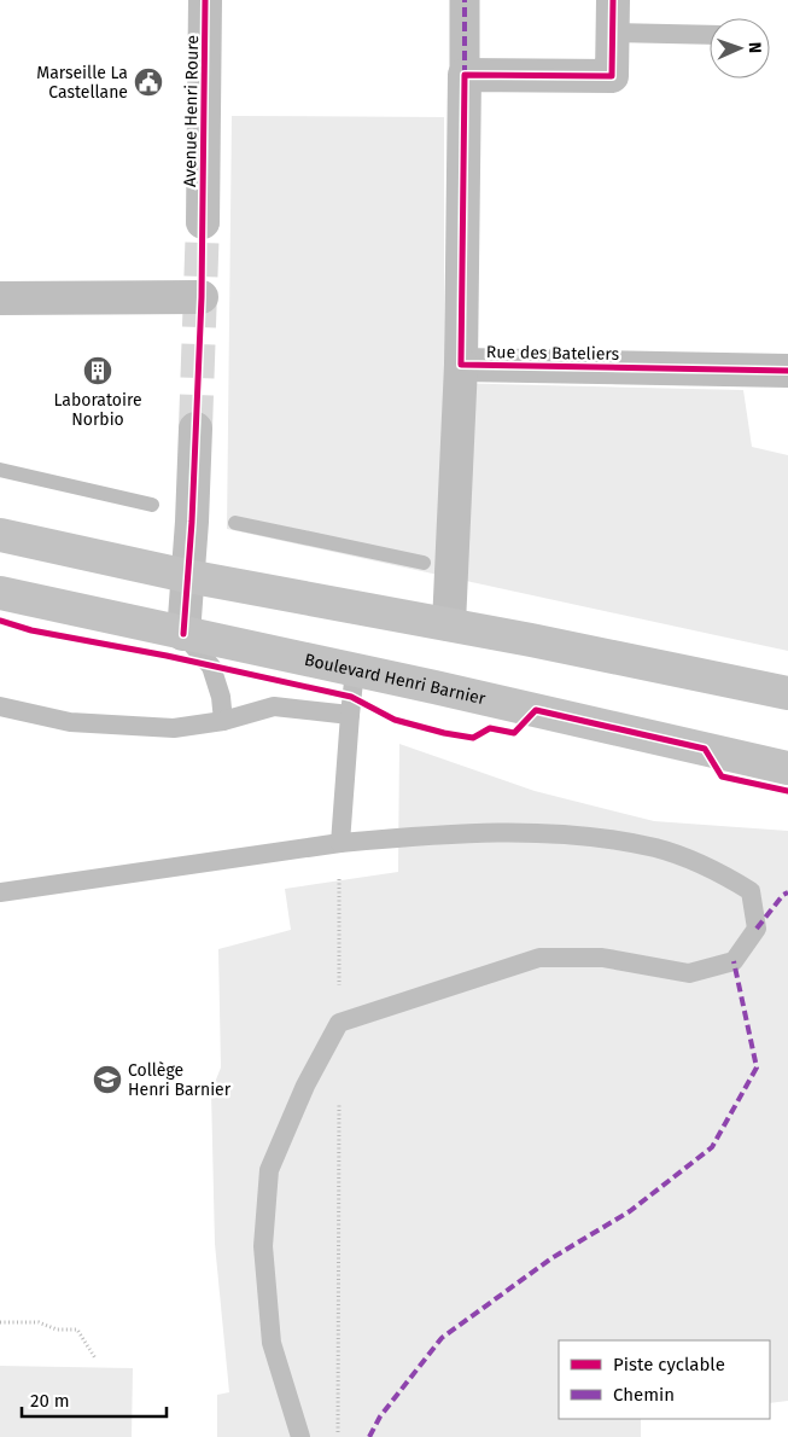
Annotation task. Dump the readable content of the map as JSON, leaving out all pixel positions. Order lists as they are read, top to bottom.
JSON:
{
  "streets": {
    "main road": ["Boulevard Henri Barnier"],
    "street": ["Avenue Henri Roure", "Rue des Bateliers"]
  },
  "places": {
    "public building": ["Marseille La Castellane"],
    "building": ["Laboratoire Norbio"],
    "school or university": ["Collège Henri Barnier"]
  },
  "legend": ["Piste cyclable", "Chemin"],
  "scale_bar": "20 m",
  "north": "right"
}
